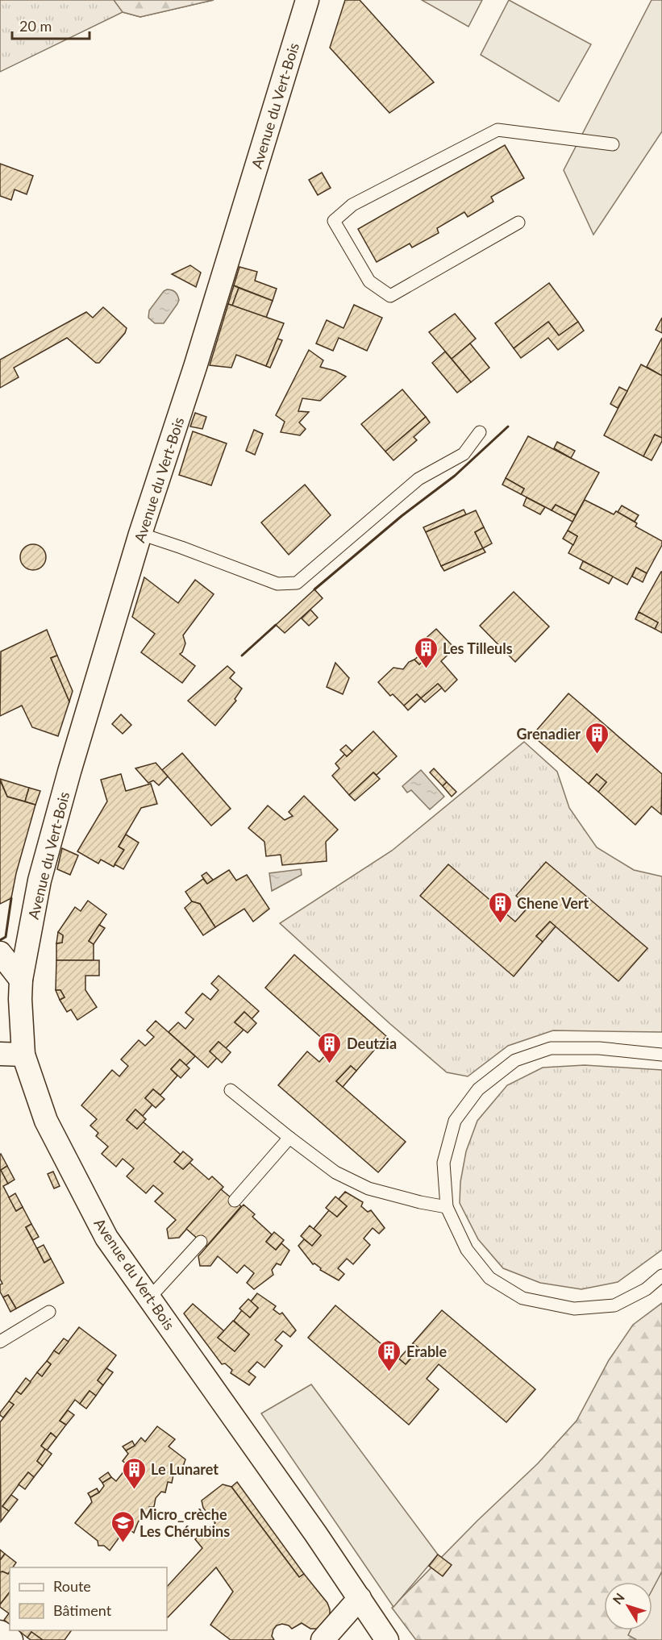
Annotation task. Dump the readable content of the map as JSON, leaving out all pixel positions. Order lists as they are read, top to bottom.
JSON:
{
  "streets": {
    "street": ["Avenue du Vert-Bois"]
  },
  "places": {
    "building": [
      "Les Tilleuls",
      "Grenadier",
      "Chene Vert",
      "Deutzia",
      "Erable",
      "Le Lunaret"
    ],
    "school or university": ["Micro_crèche Les Chérubins"]
  },
  "legend": ["Route", "Bâtiment"],
  "scale_bar": "20 m",
  "north": "top left"
}
